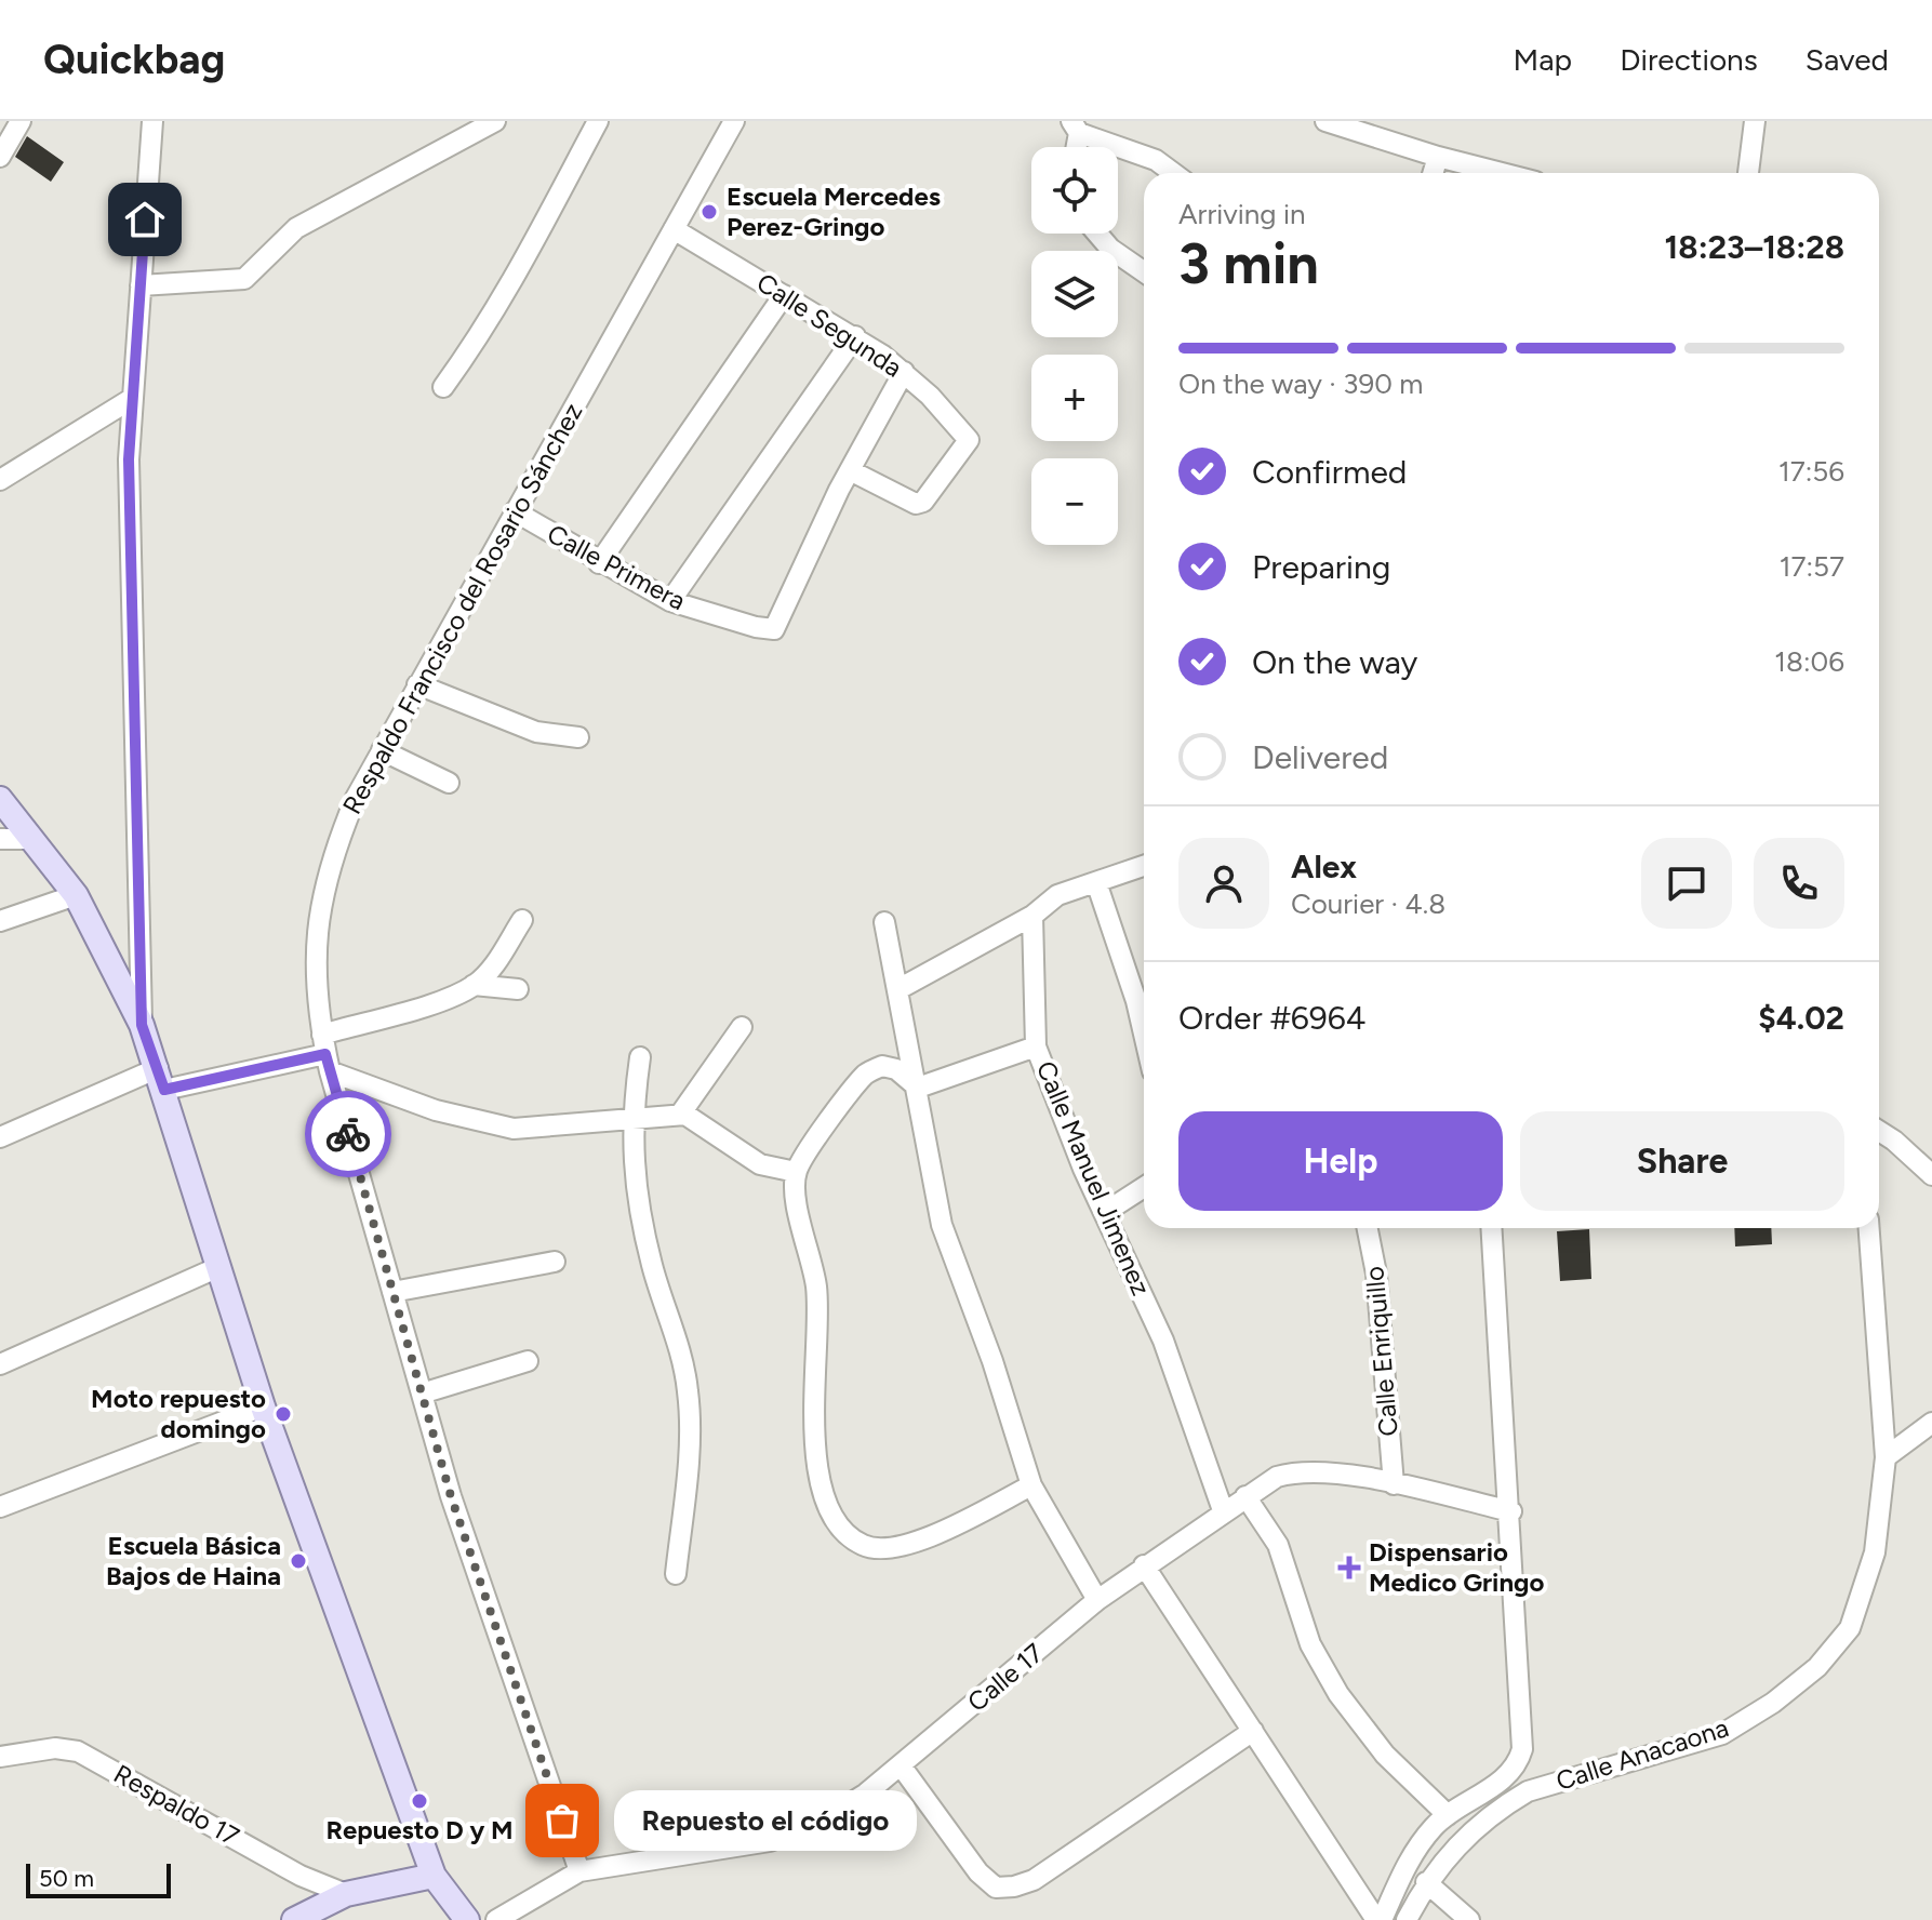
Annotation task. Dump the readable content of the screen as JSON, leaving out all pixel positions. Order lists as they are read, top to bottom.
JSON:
{
  "streets": {
    "street": [
      "Calle Segunda",
      "Calle Primera",
      "Respaldo Francisco del Rosario Sánchez",
      "Calle Manuel Jimenez",
      "Calle Enriquillo",
      "Calle 17",
      "Calle Anacaona",
      "Respaldo 17"
    ]
  },
  "crossings": [
    ["Calle Segunda", "Calle Primera"],
    ["Calle Segunda", "Respaldo Francisco del Rosario Sánchez"],
    ["Calle Primera", "Respaldo Francisco del Rosario Sánchez"],
    ["Respaldo Francisco del Rosario Sánchez", "Calle 17"],
    ["Calle Manuel Jimenez", "Calle 17"],
    ["Calle Enriquillo", "Calle 17"]
  ],
  "places": {
    "other": [
      "Escuela Mercedes Perez-Gringo",
      "Moto repuesto domingo",
      "Escuela Básica Bajos de Haina",
      "Repuesto D y M",
      "Repuesto el código"
    ],
    "health": ["Dispensario Medico Gringo"]
  },
  "scale_bar": "50 m",
  "page": {
    "header": "Quickbag",
    "nav": ["Map", "Directions", "Saved"],
    "map_buttons": ["+", "−"],
    "heading": ["3 min", "Arriving in", "18:23–18:28"],
    "panel": [
      "Alex",
      "Courier · 4.8",
      "Order #6964",
      "$4.02"
    ],
    "bar": "On the way · 390 m",
    "list": [
      ["Confirmed", "17:56"],
      ["Preparing", "17:57"],
      ["On the way", "18:06"],
      "Delivered"
    ],
    "buttons": ["Help", "Share"],
    "bubble": "Repuesto el código",
    "scale": "50 m"
  }
}
